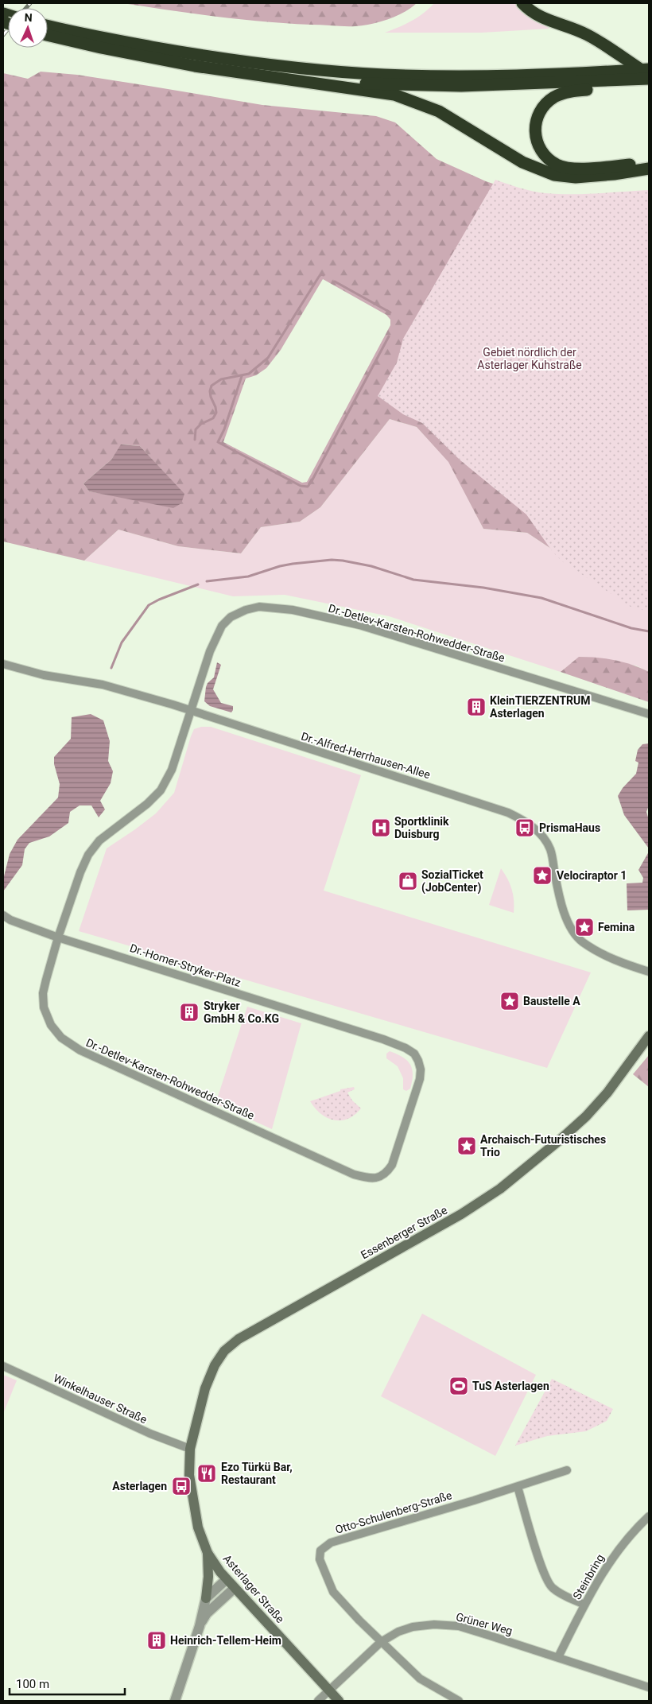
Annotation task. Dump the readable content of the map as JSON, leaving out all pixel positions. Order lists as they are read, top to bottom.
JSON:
{
  "streets": {
    "main road": ["Essenberger Straße", "Asterlager Straße"],
    "street": [
      "Dr.-Detlev-Karsten-Rohwedder-Straße",
      "Dr.-Alfred-Herrhausen-Allee",
      "Dr.-Homer-Stryker-Platz",
      "Winkelhauser Straße",
      "Otto-Schulenberg-Straße",
      "Steinbring",
      "Grüner Weg"
    ]
  },
  "crossings": [
    ["Dr.-Detlev-Karsten-Rohwedder-Straße", "Dr.-Alfred-Herrhausen-Allee"],
    ["Dr.-Detlev-Karsten-Rohwedder-Straße", "Dr.-Homer-Stryker-Platz"],
    ["Essenberger Straße", "Winkelhauser Straße"],
    ["Essenberger Straße", "Asterlager Straße"],
    ["Winkelhauser Straße", "Asterlager Straße"],
    ["Otto-Schulenberg-Straße", "Grüner Weg"],
    ["Steinbring", "Grüner Weg"],
    ["Asterlager Straße", "Grüner Weg"]
  ],
  "parks": ["Gebiet nördlich der Asterlager Kuhstraße"],
  "places": {
    "building": ["KleinTIERZENTRUM Asterlagen", "Stryker GmbH & Co.KG", "Heinrich-Tellem-Heim"],
    "hospital": ["Sportklinik Duisburg"],
    "bus stop": ["PrismaHaus", "Asterlagen"],
    "place": [
      "Velociraptor 1",
      "Femina",
      "Baustelle A",
      "Archaisch-Futuristisches Trio"
    ],
    "shop": ["SozialTicket (JobCenter)"],
    "sports": ["TuS Asterlagen"],
    "restaurant": ["Ezo Türkü Bar, Restaurant"]
  },
  "scale_bar": "100 m",
  "north": "top"
}
